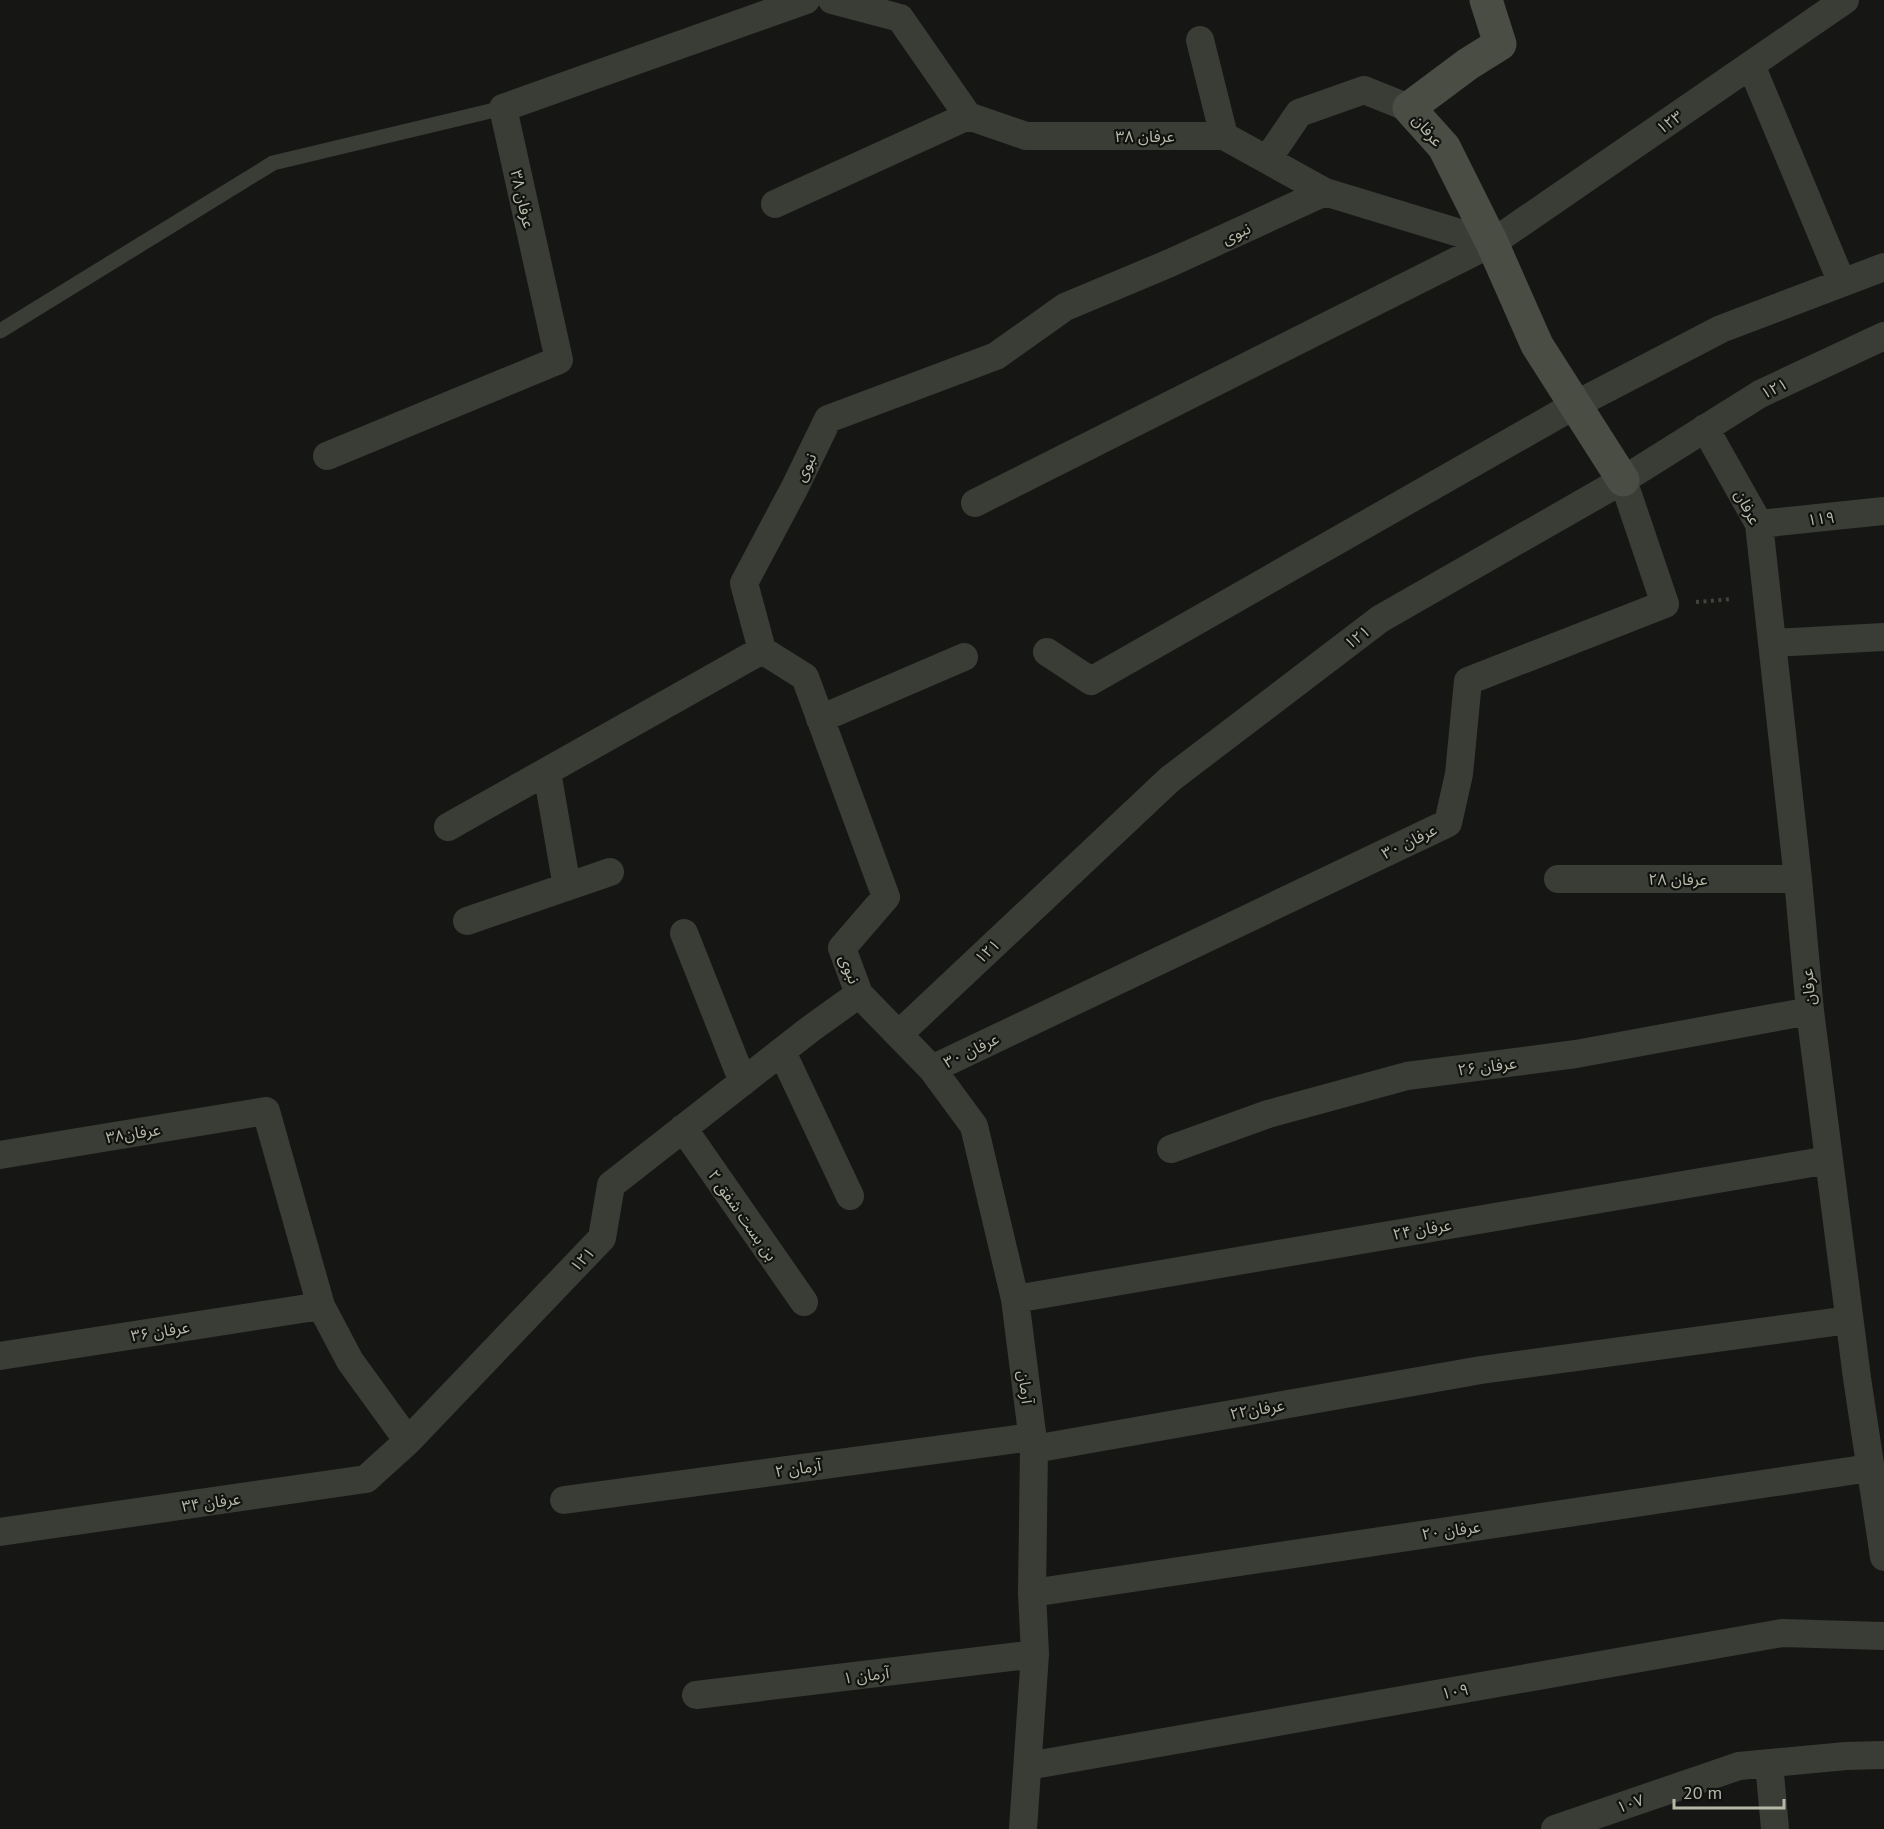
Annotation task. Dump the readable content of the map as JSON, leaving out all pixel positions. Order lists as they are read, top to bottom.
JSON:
{
  "streets": {
    "street": [
      "۱۲۳",
      "عرفان",
      "عرفان ۳۸",
      "نبوی",
      "۱۲۱",
      "۱۱۹",
      "عرفان ۳۰",
      "عرفان ۲۸",
      "عرفان ۲۶",
      "عرفان۳۸",
      "بن بست شفق ۲",
      "عرفان ۲۴",
      "عرفان ۳۶",
      "آرمان",
      "عرفان۲۲",
      "آرمان ۲",
      "عرفان ۳۴",
      "عرفان ۲۰",
      "آرمان ۱",
      "۱۰۹",
      "۱۰۷"
    ]
  },
  "crossings": [
    ["۱۲۳", "عرفان"],
    ["۱۲۳", "عرفان ۳۸"],
    ["عرفان", "عرفان ۳۸"],
    ["عرفان", "۱۲۱"],
    ["عرفان", "۱۱۹"],
    ["عرفان", "عرفان ۲۸"],
    ["عرفان", "عرفان ۲۶"],
    ["عرفان", "عرفان ۲۴"],
    ["عرفان", "عرفان۲۲"],
    ["عرفان", "عرفان ۲۰"],
    ["عرفان ۳۸", "نبوی"],
    ["نبوی", "۱۲۱"],
    ["نبوی", "آرمان"],
    ["۱۲۱", "بن بست شفق ۲"],
    ["۱۲۱", "آرمان"],
    ["۱۲۱", "عرفان ۳۴"],
    ["عرفان ۳۰", "آرمان"],
    ["عرفان۳۸", "عرفان ۳۶"],
    ["عرفان ۲۴", "آرمان"],
    ["آرمان", "عرفان۲۲"],
    ["آرمان", "آرمان ۲"],
    ["آرمان", "عرفان ۲۰"],
    ["آرمان", "آرمان ۱"],
    ["آرمان", "۱۰۹"],
    ["عرفان۲۲", "آرمان ۲"]
  ],
  "scale_bar": "20 m"
}
